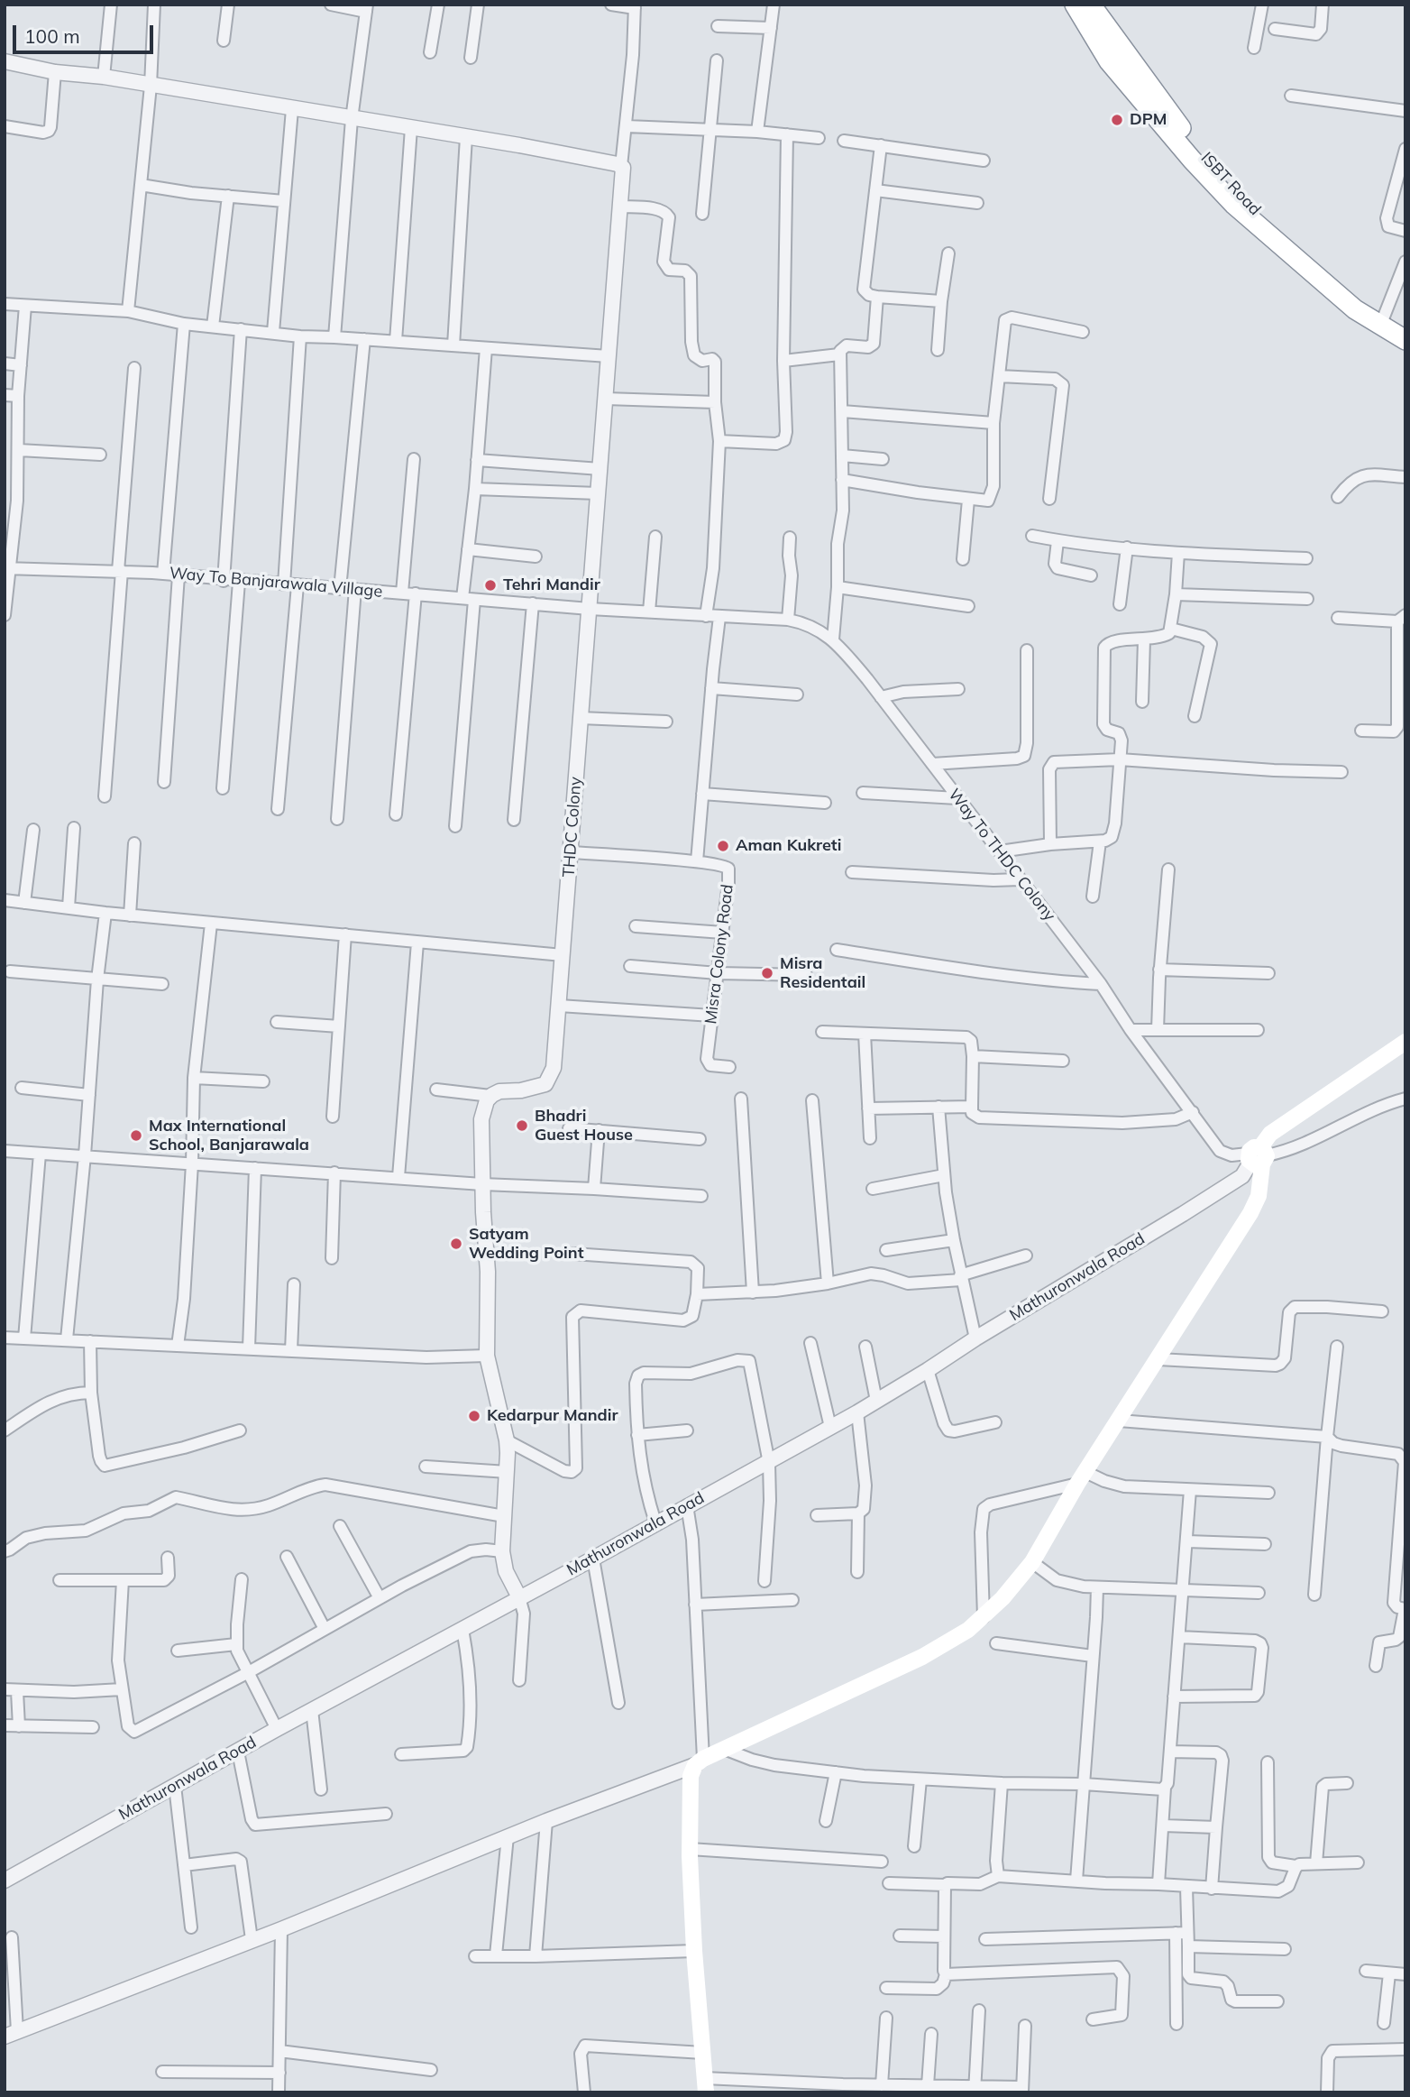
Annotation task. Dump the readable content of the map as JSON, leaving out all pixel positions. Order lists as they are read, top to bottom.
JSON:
{
  "streets": {
    "highway": ["ISBT Road"],
    "street": [
      "Way To Banjarawala Village",
      "THDC Colony",
      "Way To THDC Colony",
      "Misra Colony Road",
      "Mathuronwala Road"
    ]
  },
  "crossings": [
    ["Way To Banjarawala Village", "THDC Colony"],
    ["THDC Colony", "Misra Colony Road"],
    ["Way To THDC Colony", "Mathuronwala Road"]
  ],
  "places": [
    "DPM",
    "Tehri Mandir",
    "Aman Kukreti",
    "Misra Residentail",
    "Bhadri Guest House",
    "Max International School, Banjarawala",
    "Satyam Wedding Point",
    "Kedarpur Mandir"
  ],
  "scale_bar": "100 m"
}
